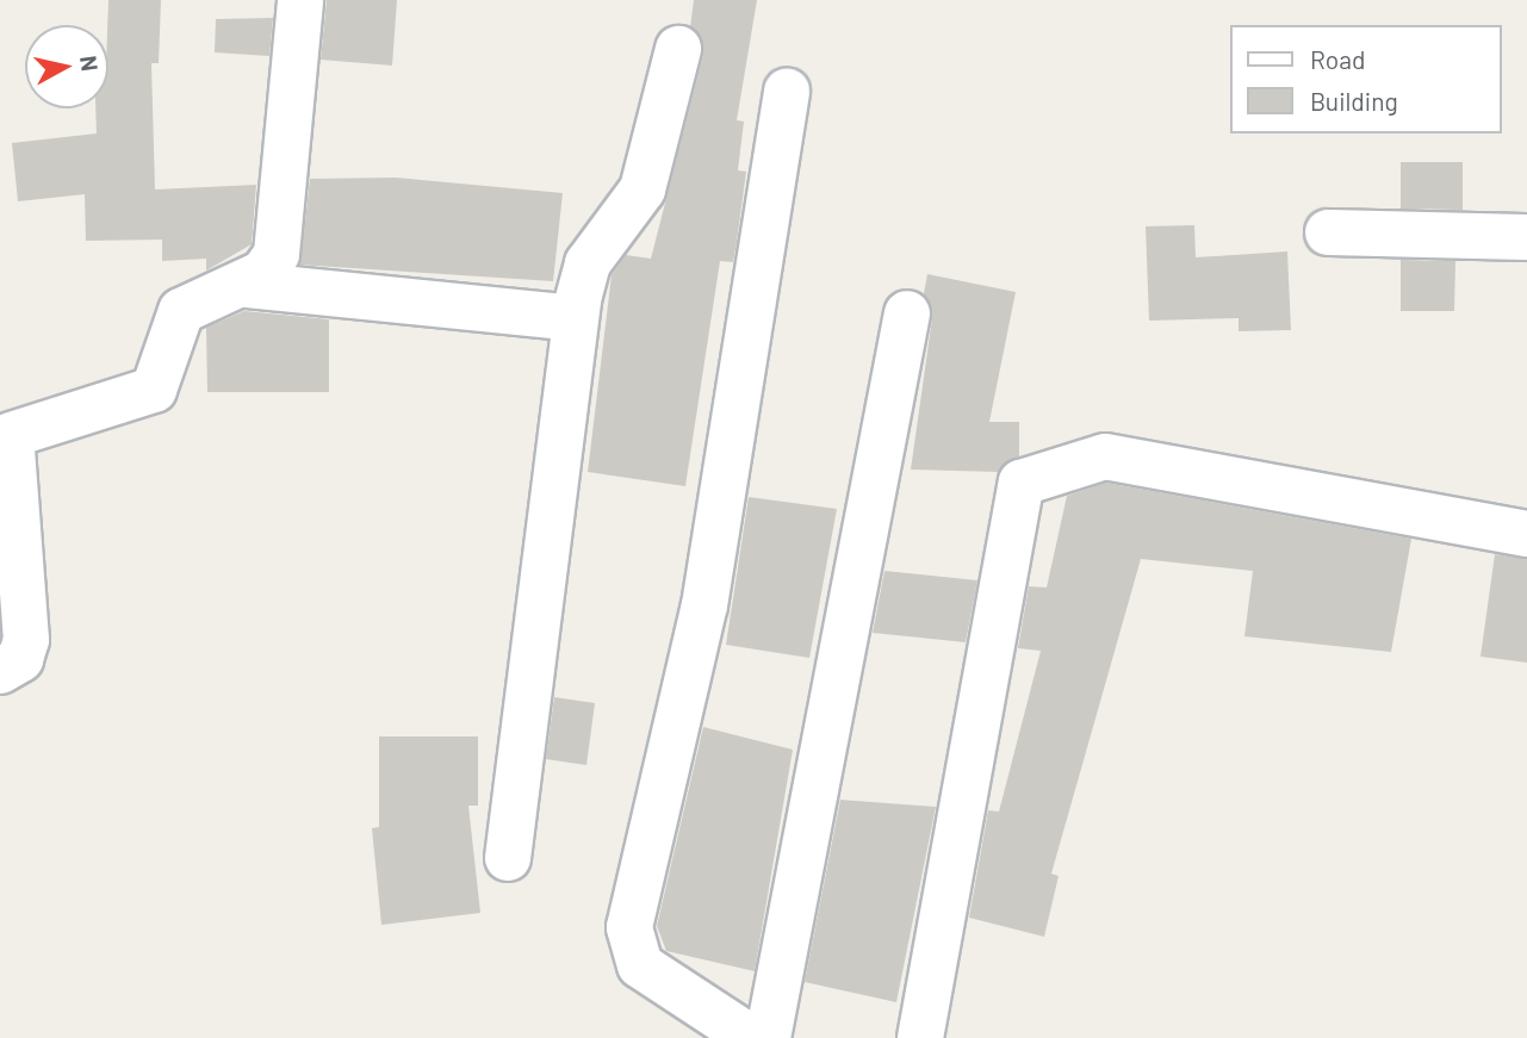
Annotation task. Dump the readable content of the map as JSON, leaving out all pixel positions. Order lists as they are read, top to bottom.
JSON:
{
  "legend": ["Road", "Building"],
  "north": "right"
}
